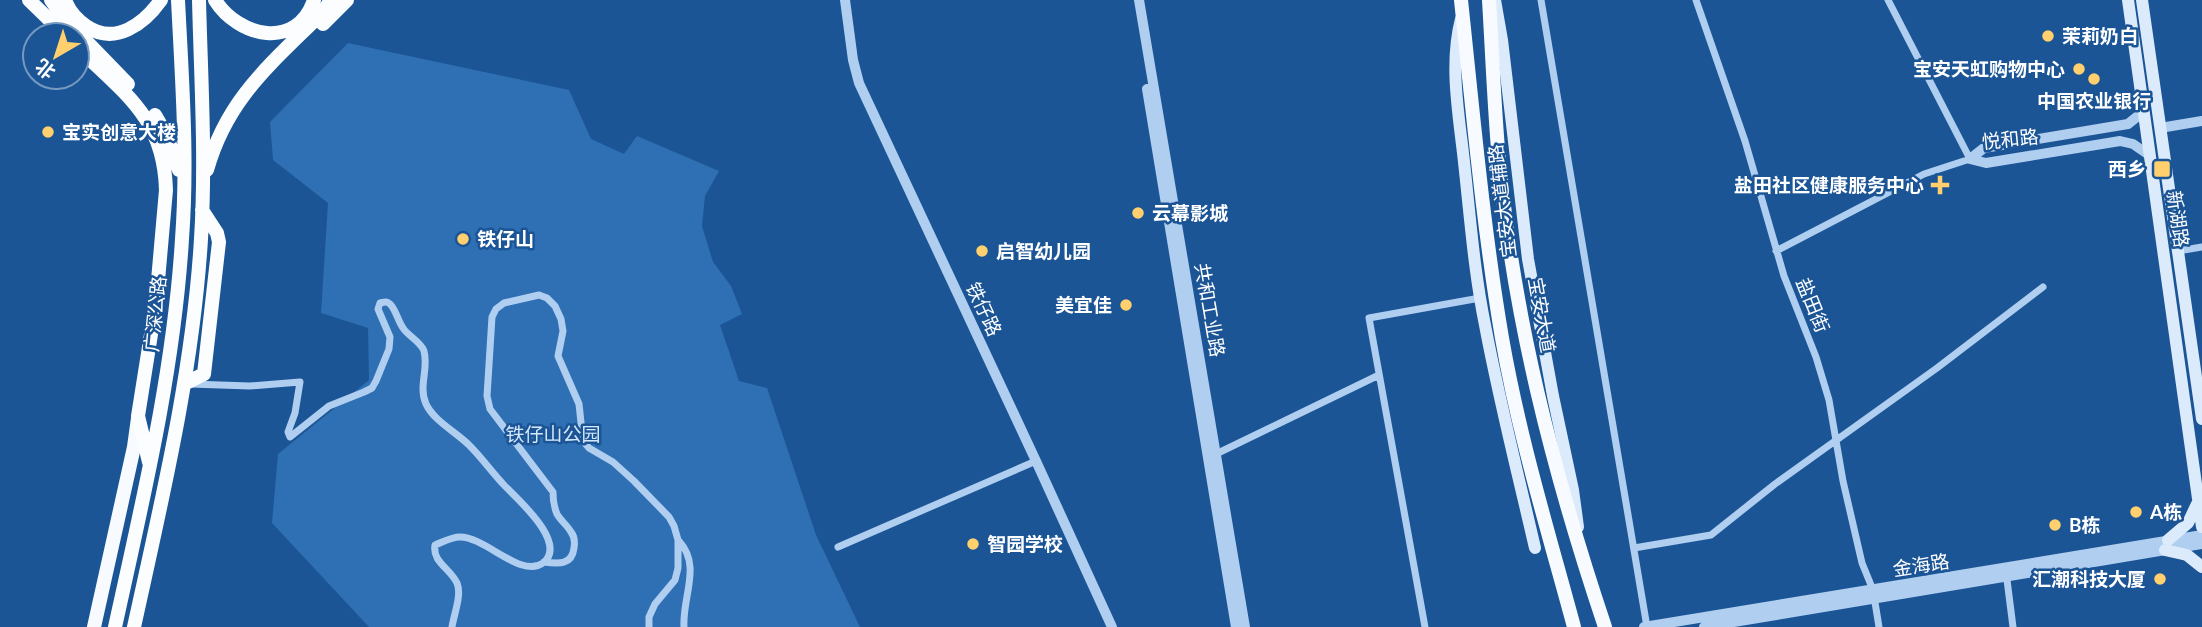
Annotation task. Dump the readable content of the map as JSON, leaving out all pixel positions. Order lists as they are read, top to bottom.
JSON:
{
  "streets": {
    "highway": ["广深公路"],
    "main road": ["宝安大道辅路", "新湖路", "宝安大道"],
    "street": [
      "悦和路",
      "盐田街",
      "铁仔路",
      "共和工业路",
      "金海路"
    ]
  },
  "crossings": [
    ["悦和路", "新湖路"],
    ["盐田街", "金海路"]
  ],
  "parks": ["铁仔山公园"],
  "places": {
    "other": [
      "茉莉奶白",
      "宝安天虹购物中心",
      "中国农业银行",
      "宝实创意大楼",
      "云幕影城",
      "铁仔山",
      "启智幼儿园",
      "美宜佳",
      "A栋",
      "B栋",
      "智园学校",
      "汇潮科技大厦"
    ],
    "transit": ["西乡"],
    "health": ["盐田社区健康服务中心"]
  },
  "north": "bottom left"
}
